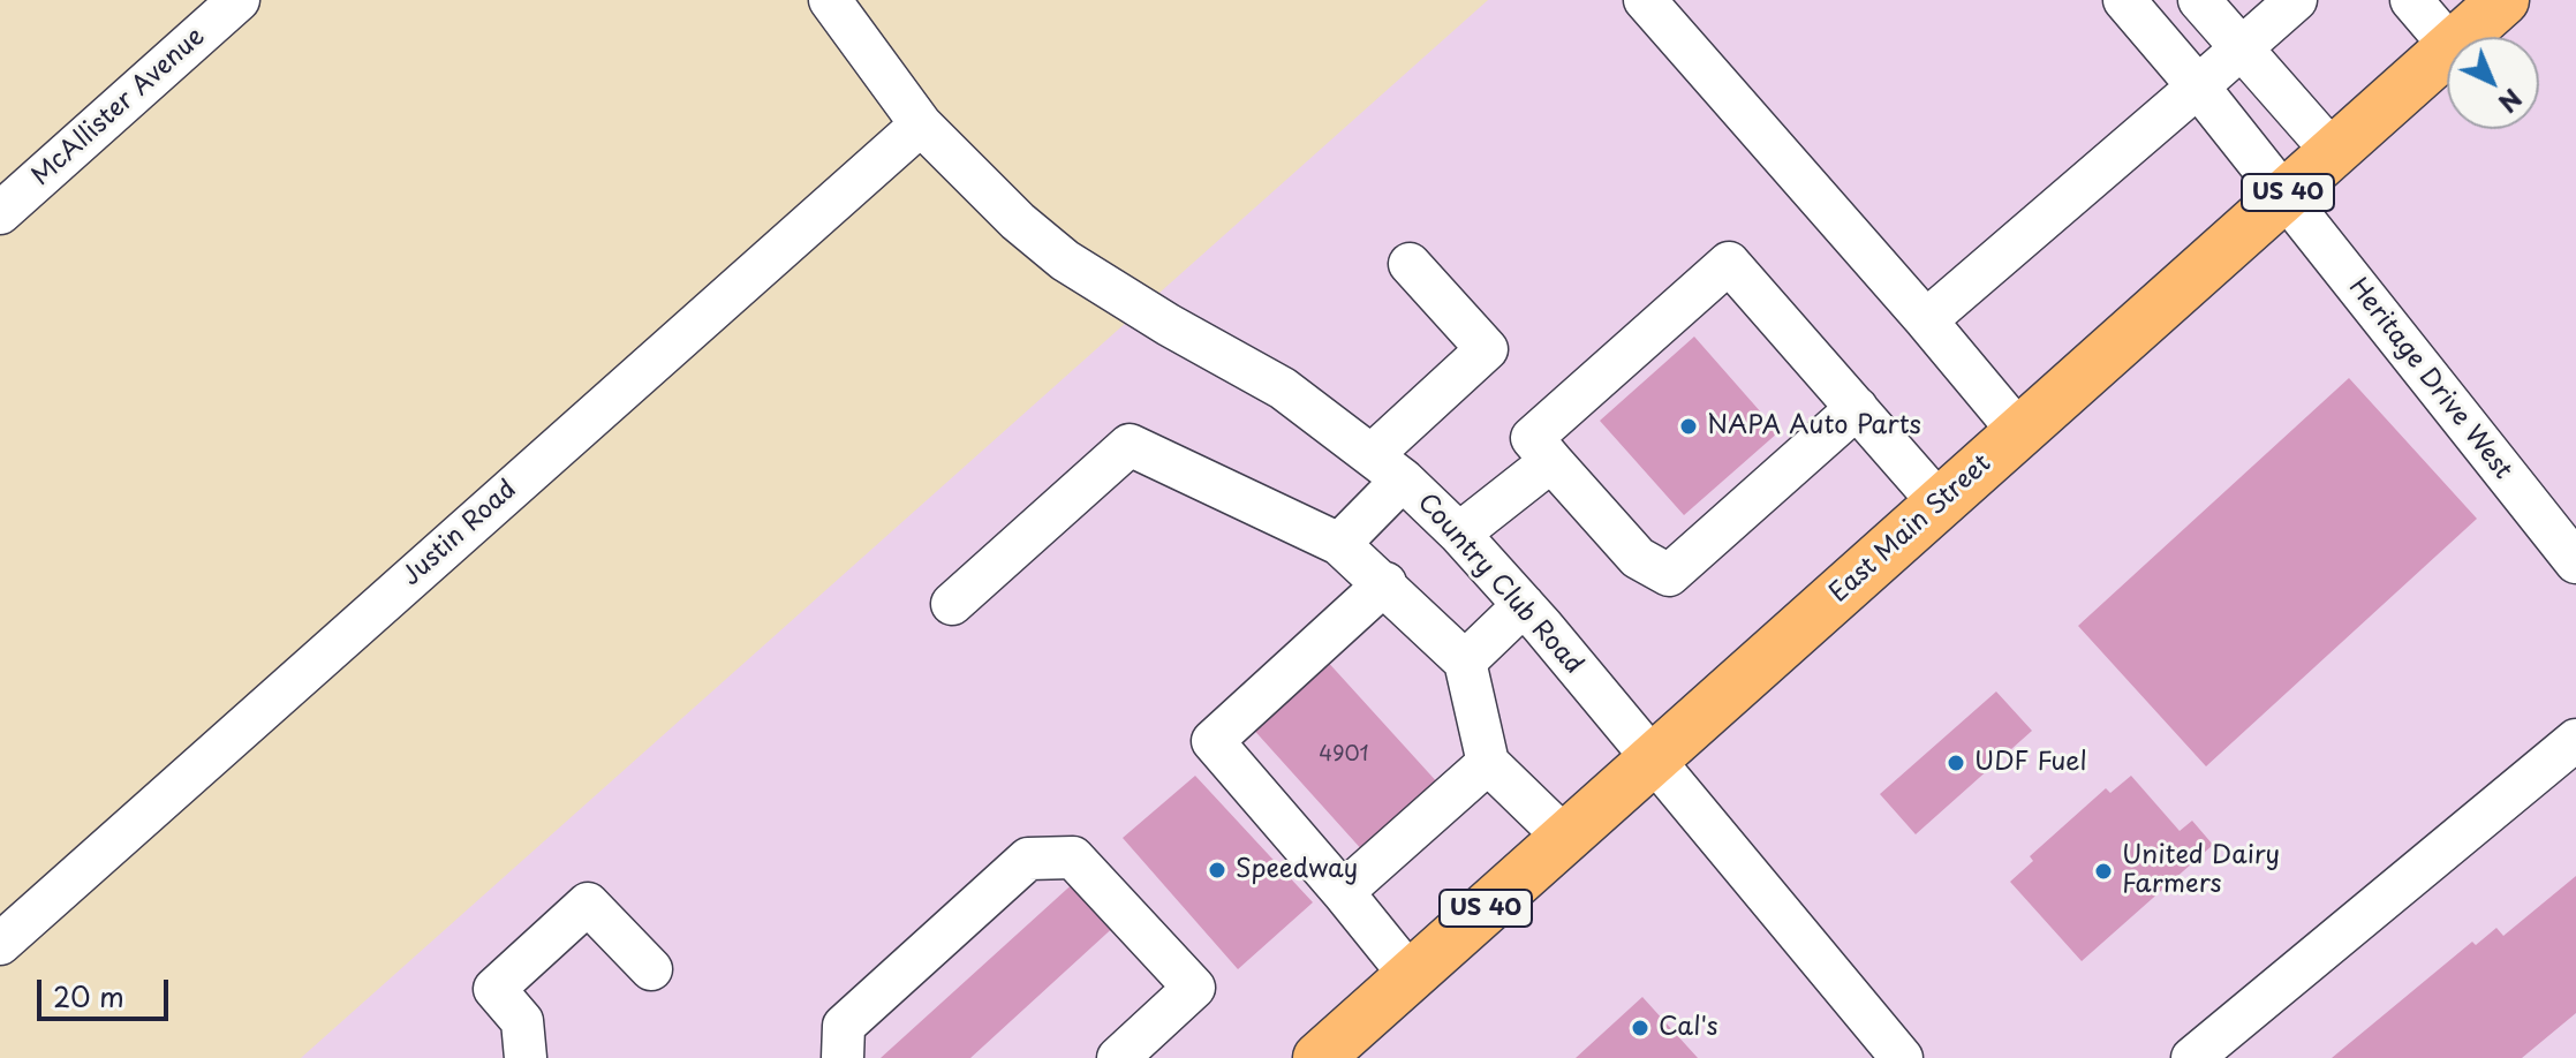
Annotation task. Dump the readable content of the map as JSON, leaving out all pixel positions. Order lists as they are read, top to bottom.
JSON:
{
  "streets": {
    "main road": ["US 40", "East Main Street"],
    "street": [
      "McAllister Avenue",
      "Heritage Drive West",
      "Justin Road",
      "Country Club Road"
    ]
  },
  "crossings": [
    ["Heritage Drive West", "East Main Street"],
    ["East Main Street", "Country Club Road"],
    ["Justin Road", "Country Club Road"]
  ],
  "places": [
    "NAPA Auto Parts",
    "UDF Fuel",
    "Speedway",
    "United Dairy Farmers",
    "Cal's"
  ],
  "house_numbers": ["4901"],
  "scale_bar": "20 m",
  "north": "bottom right"
}
